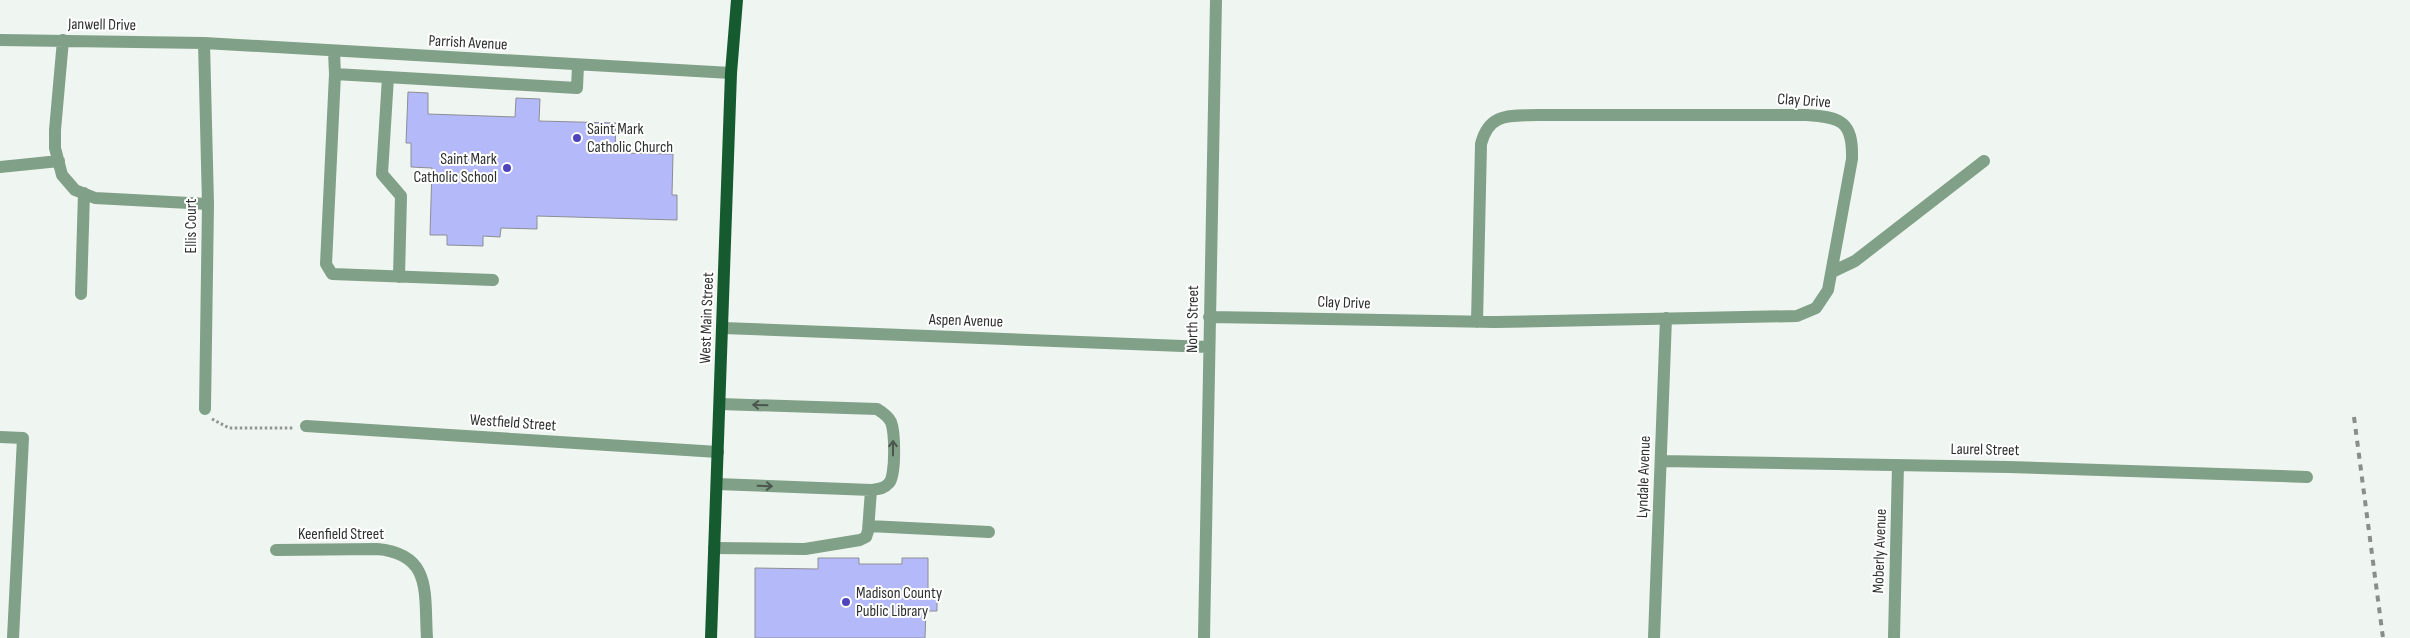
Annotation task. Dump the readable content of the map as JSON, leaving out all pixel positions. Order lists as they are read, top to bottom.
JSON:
{
  "streets": {
    "main road": ["West Main Street"],
    "street": [
      "Janwell Drive",
      "Parrish Avenue",
      "Clay Drive",
      "Ellis Court",
      "North Street",
      "Aspen Avenue",
      "Westfield Street",
      "Laurel Street",
      "Lyndale Avenue",
      "Keenfield Street",
      "Moberly Avenue"
    ]
  },
  "crossings": [
    ["Janwell Drive", "Parrish Avenue"],
    ["Janwell Drive", "Ellis Court"],
    ["Parrish Avenue", "Ellis Court"],
    ["Parrish Avenue", "West Main Street"],
    ["Clay Drive", "North Street"],
    ["Clay Drive", "Lyndale Avenue"],
    ["West Main Street", "Aspen Avenue"],
    ["West Main Street", "Westfield Street"],
    ["North Street", "Aspen Avenue"],
    ["Laurel Street", "Lyndale Avenue"],
    ["Laurel Street", "Moberly Avenue"]
  ],
  "places": ["Saint Mark Catholic Church", "Saint Mark Catholic School", "Madison County Public Library"]
}
